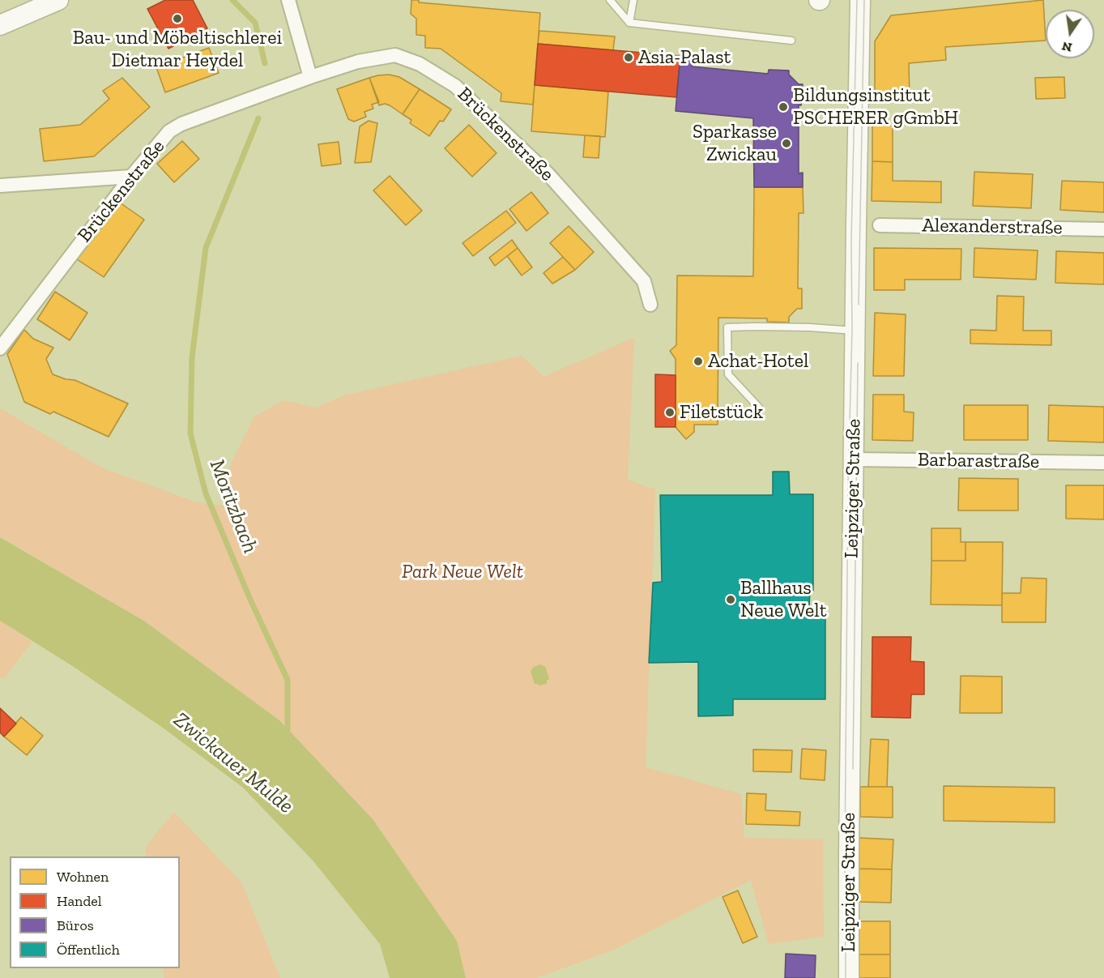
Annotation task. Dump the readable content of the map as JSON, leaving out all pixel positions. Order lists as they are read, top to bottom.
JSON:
{
  "streets": {
    "street": [
      "Brückenstraße",
      "Alexanderstraße",
      "Barbarastraße",
      "Leipziger Straße"
    ]
  },
  "crossings": [
    ["Barbarastraße", "Leipziger Straße"]
  ],
  "water": ["Moritzbach", "Zwickauer Mulde"],
  "parks": ["Park Neue Welt"],
  "places": [
    "Bau- und Möbeltischlerei Dietmar Heydel",
    "Asia-Palast",
    "Bildungsinstitut PSCHERER gGmbH",
    "Sparkasse Zwickau",
    "Achat-Hotel",
    "Filetstück",
    "Ballhaus Neue Welt"
  ],
  "legend": [
    "Wohnen",
    "Handel",
    "Büros",
    "Öffentlich"
  ],
  "north": "bottom"
}
